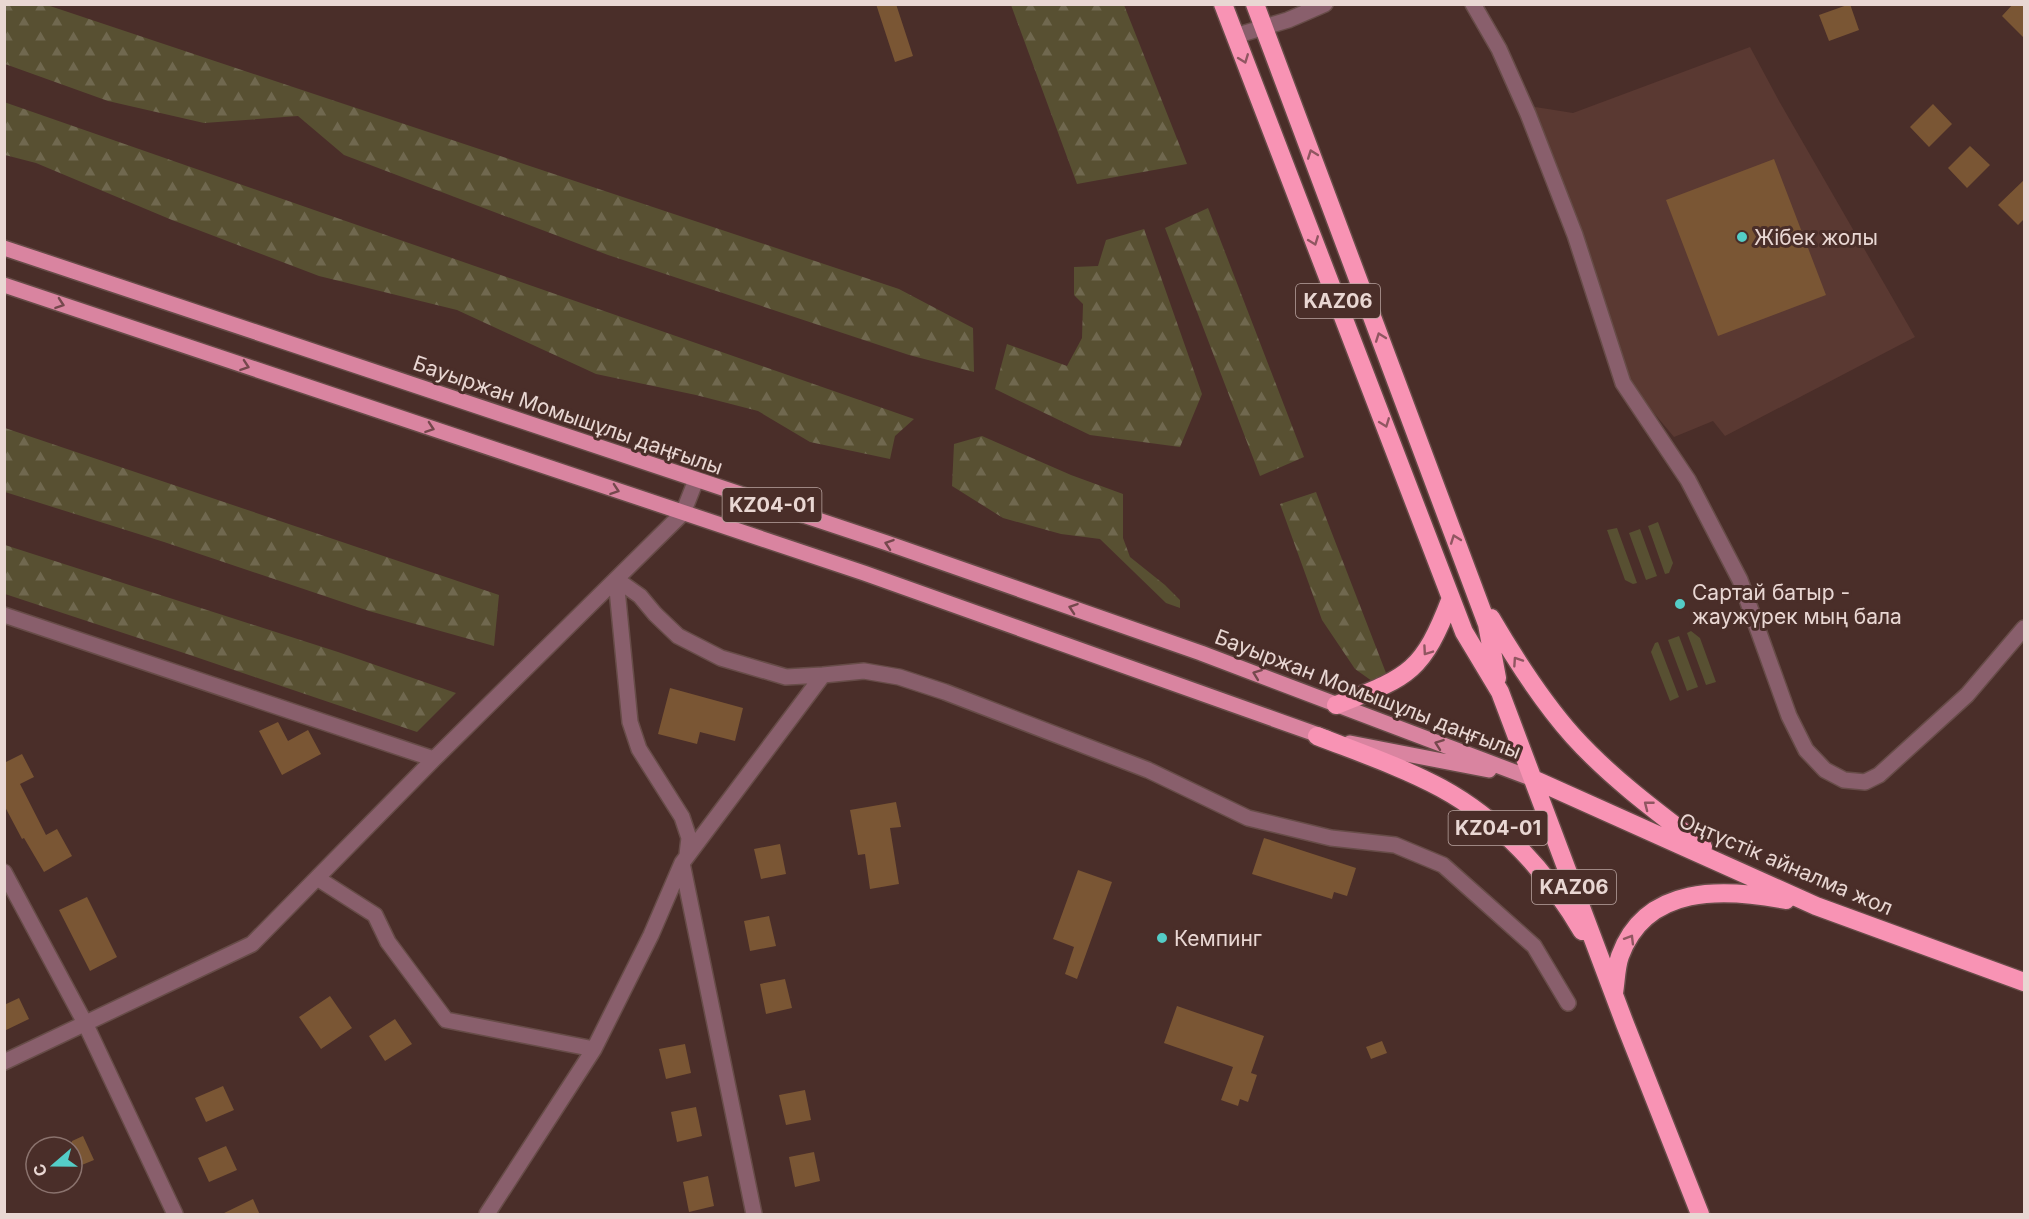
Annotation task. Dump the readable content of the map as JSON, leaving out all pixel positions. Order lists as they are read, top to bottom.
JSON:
{
  "streets": {
    "highway": ["KАZ06", "KZ04-01", "Оңтүстік айналма жол"],
    "main road": ["Бауыржан Момышұлы даңғылы"]
  },
  "crossings": [
    ["KАZ06", "Бауыржан Момышұлы даңғылы"],
    ["KАZ06", "KZ04-01"],
    ["KАZ06", "Оңтүстік айналма жол"],
    ["Бауыржан Момышұлы даңғылы", "KZ04-01"],
    ["Бауыржан Момышұлы даңғылы", "Оңтүстік айналма жол"]
  ],
  "places": ["Жібек жолы", "Сартай батыр - жаужүрек мың бала", "Кемпинг"],
  "north": "left"
}
